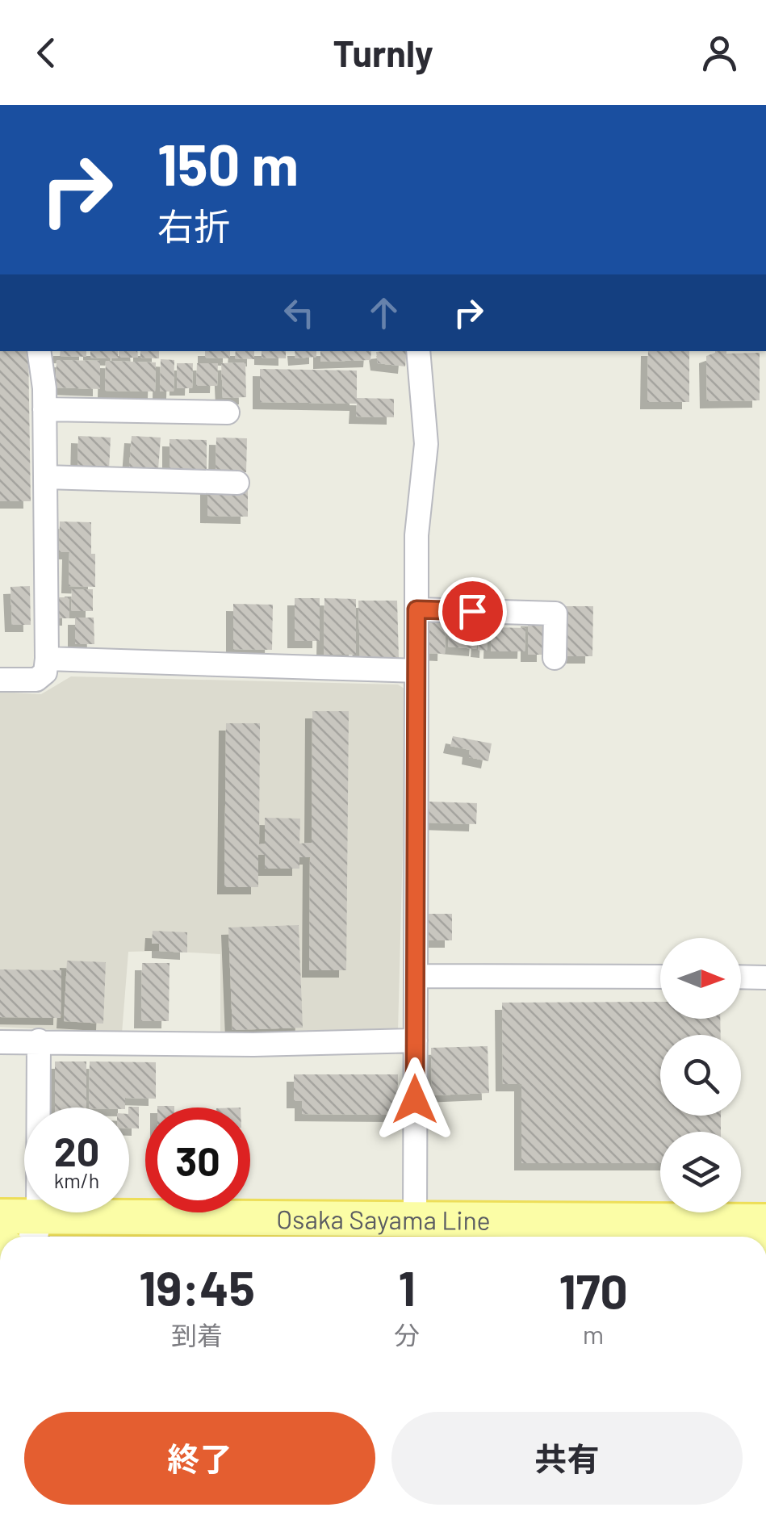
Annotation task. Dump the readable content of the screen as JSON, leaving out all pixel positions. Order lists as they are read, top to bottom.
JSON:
{
  "streets": {
    "main road": ["Osaka Sayama Line"]
  },
  "north": "right",
  "page": {
    "header": "Turnly",
    "turn": ["150 m", "右折"],
    "speed": "20 km/h",
    "limit": "30",
    "eta": [
      "19:45",
      "到着",
      "1",
      "分",
      "170",
      "m"
    ],
    "buttons": ["終了", "共有"]
  }
}
